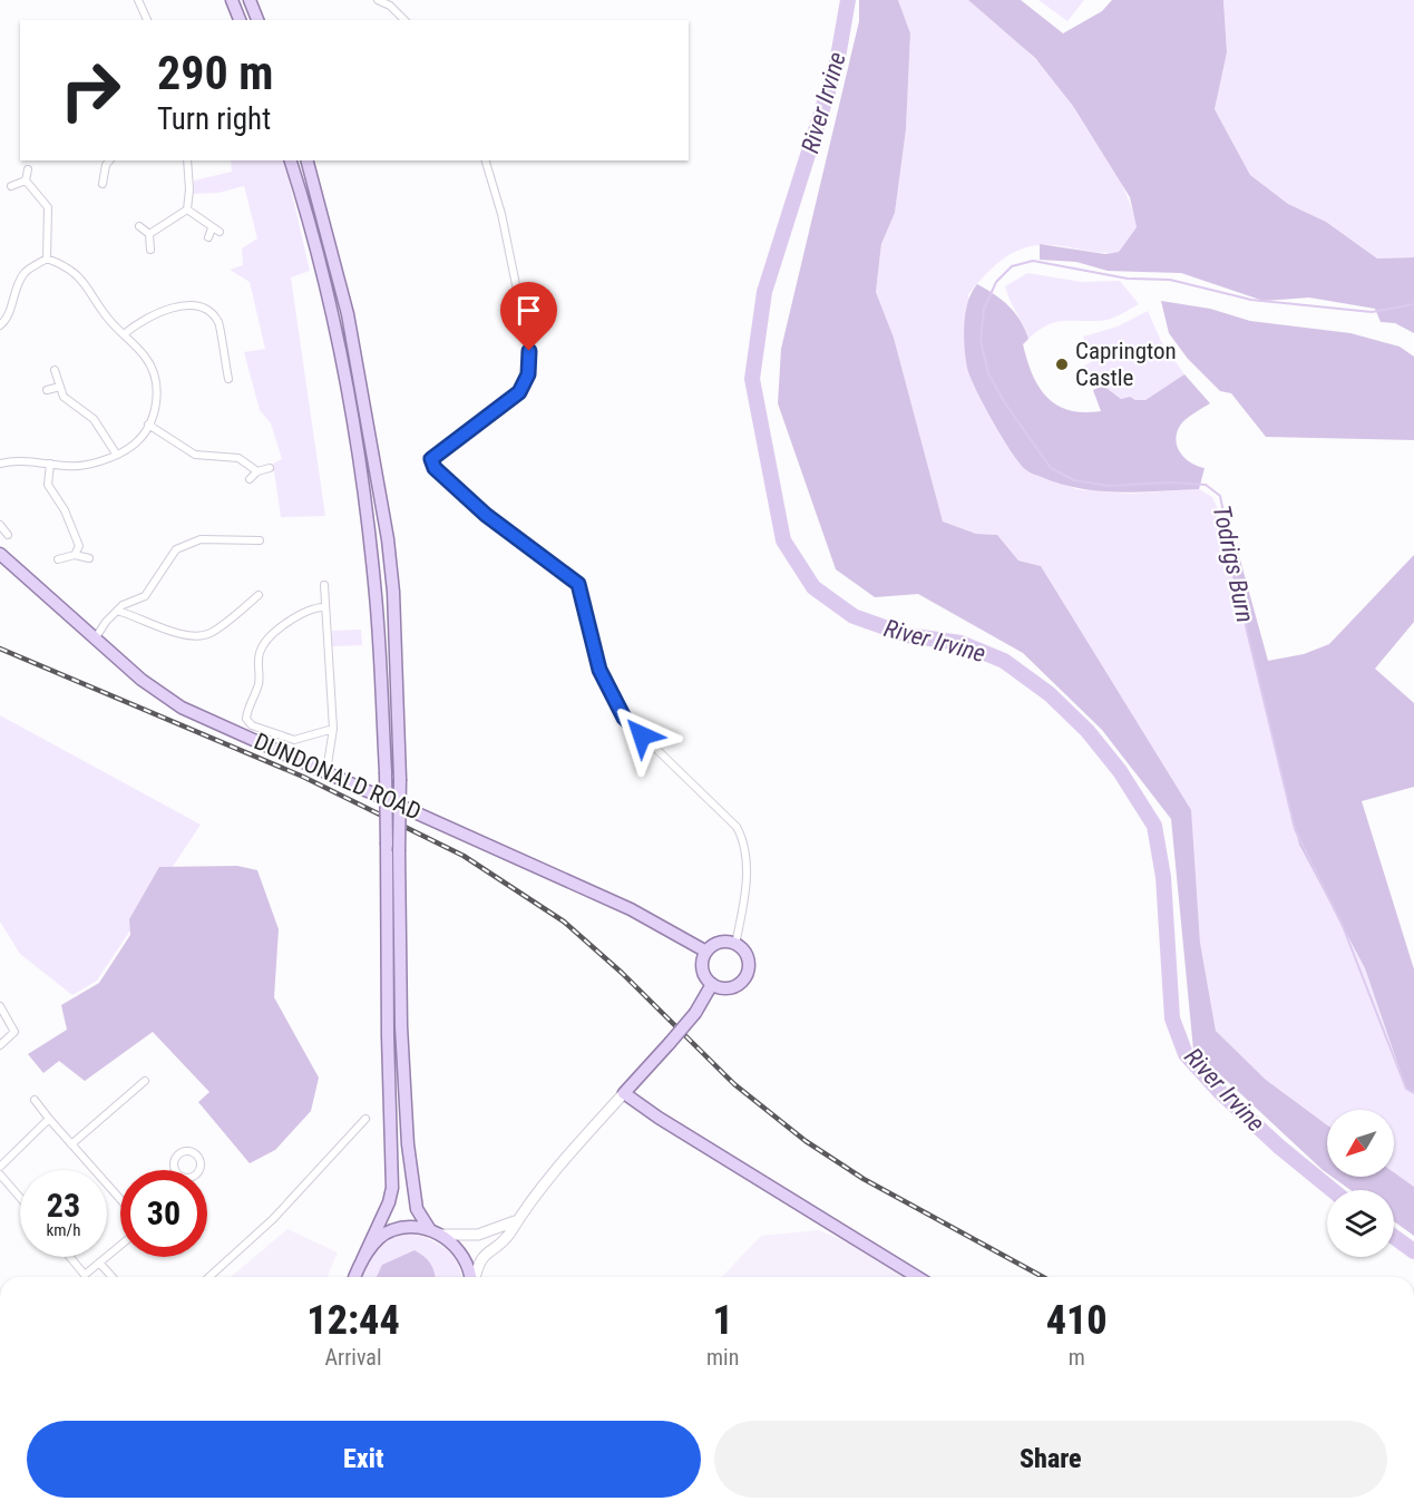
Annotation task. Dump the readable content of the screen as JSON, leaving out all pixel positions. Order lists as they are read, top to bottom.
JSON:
{
  "streets": {
    "main road": ["DUNDONALD ROAD"]
  },
  "water": ["River Irvine", "Todrigs Burn"],
  "places": ["Caprington Castle"],
  "north": "bottom left",
  "page": {
    "turn": ["290 m", "Turn right"],
    "speed": "23 km/h",
    "limit": "30",
    "eta": [
      "12:44",
      "Arrival",
      "1",
      "min",
      "410",
      "m"
    ],
    "buttons": ["Exit", "Share"]
  }
}
